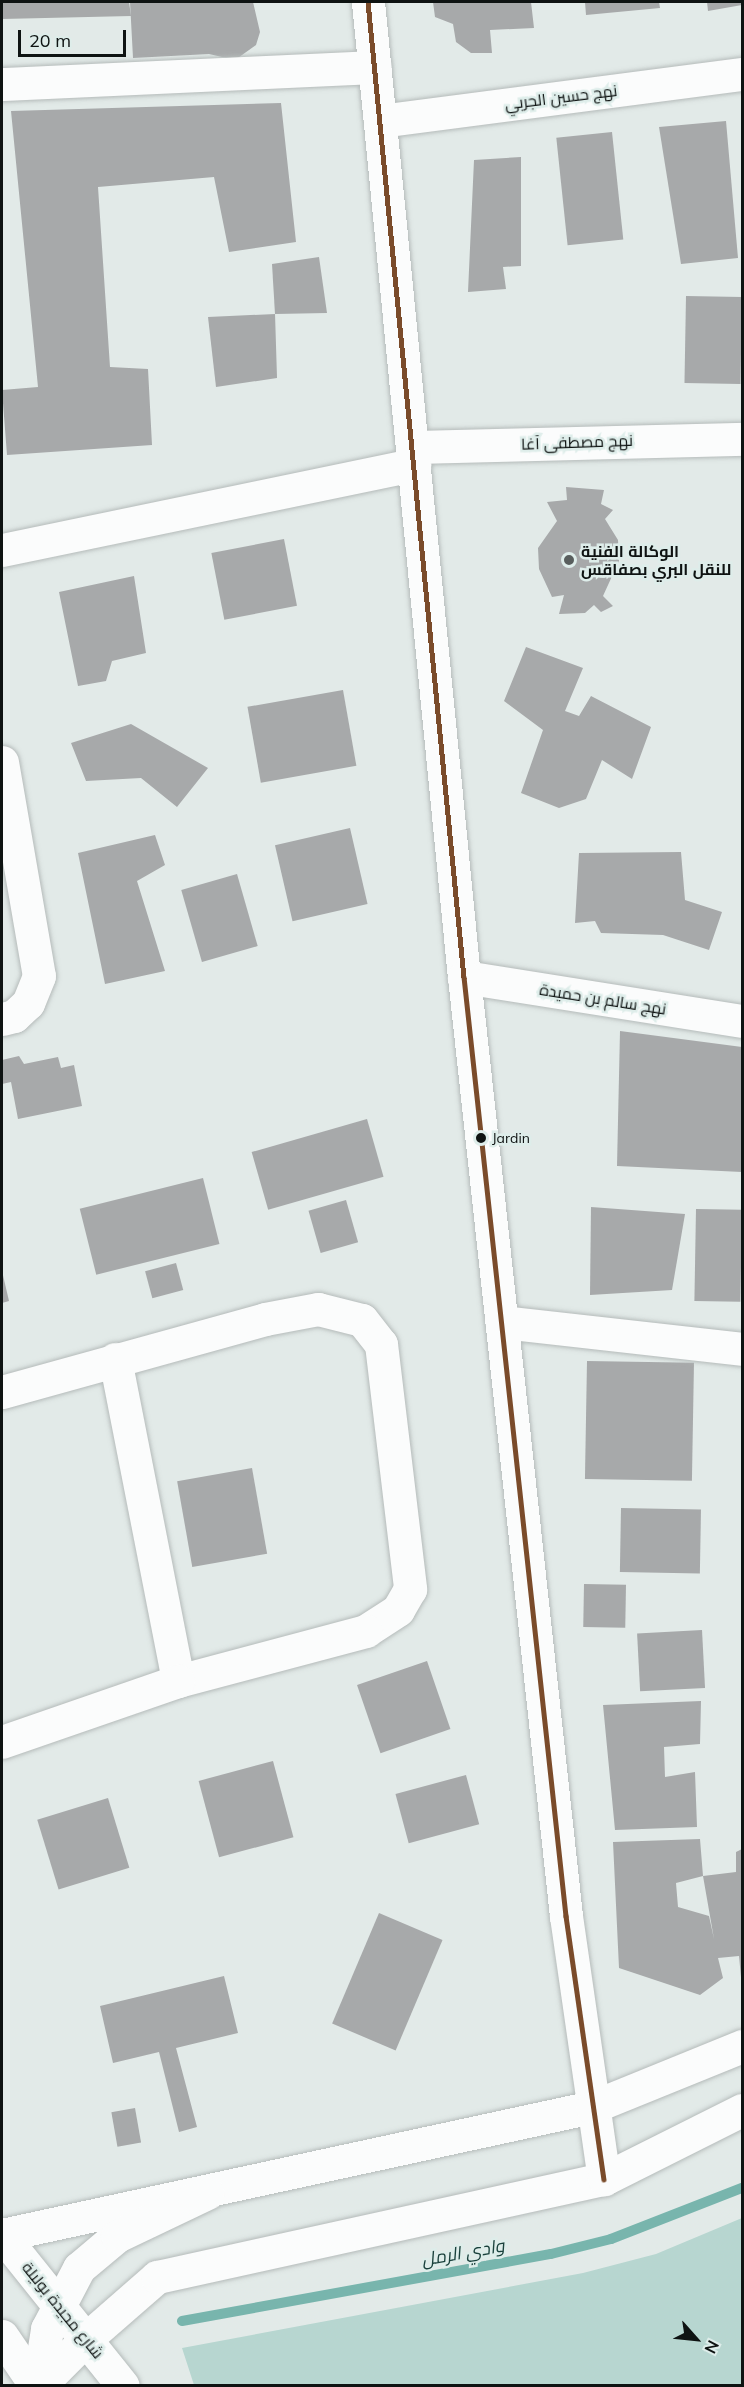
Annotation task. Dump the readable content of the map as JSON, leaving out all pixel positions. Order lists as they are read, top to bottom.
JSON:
{
  "streets": {
    "main road": [
      "نهج حسين الجربي",
      "نهج مصطفى آغا",
      "نهج سالم بن حميدة",
      "شارع مجيدة بوليلة"
    ]
  },
  "water": ["وادي الرمل"],
  "places": ["الوكالة الفنية للنقل البري بصفاقس", "Jardin"],
  "scale_bar": "20 m",
  "north": "bottom right"
}
